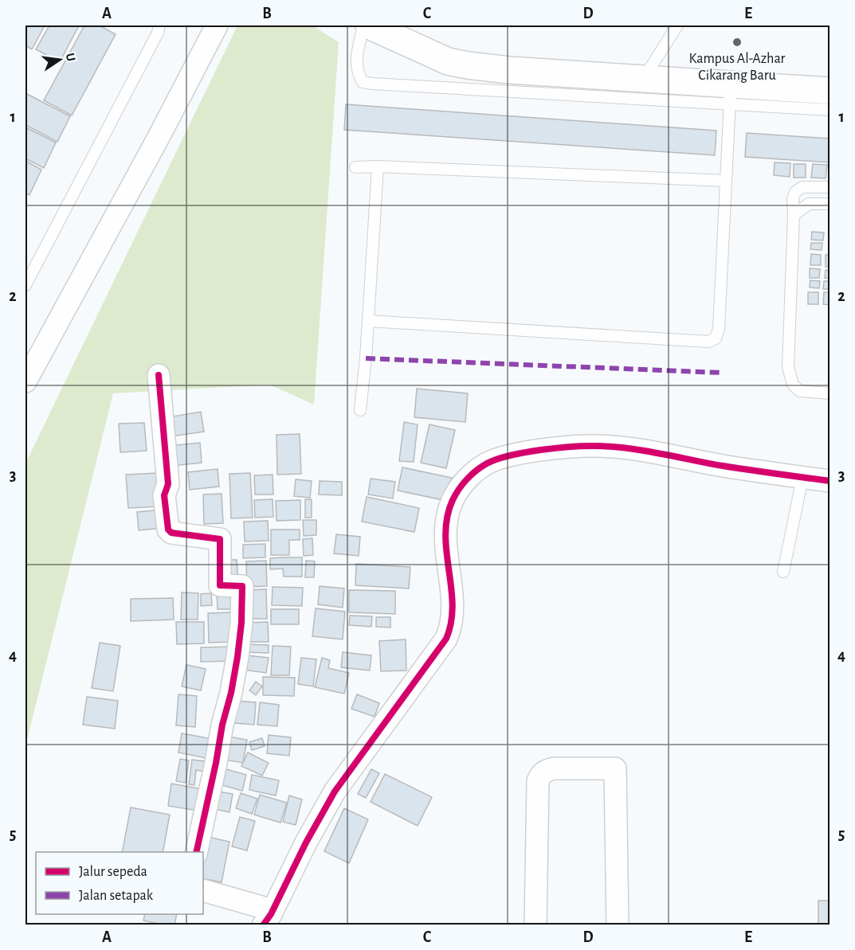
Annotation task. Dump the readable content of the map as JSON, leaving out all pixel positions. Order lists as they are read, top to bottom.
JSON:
{
  "places": ["Kampus Al-Azhar Cikarang Baru"],
  "legend": ["Jalur sepeda", "Jalan setapak"],
  "north": "right",
  "grid": {
    "columns": [
      "A",
      "B",
      "C",
      "D",
      "E"
    ],
    "rows": [
      "1",
      "2",
      "3",
      "4",
      "5"
    ]
  }
}
